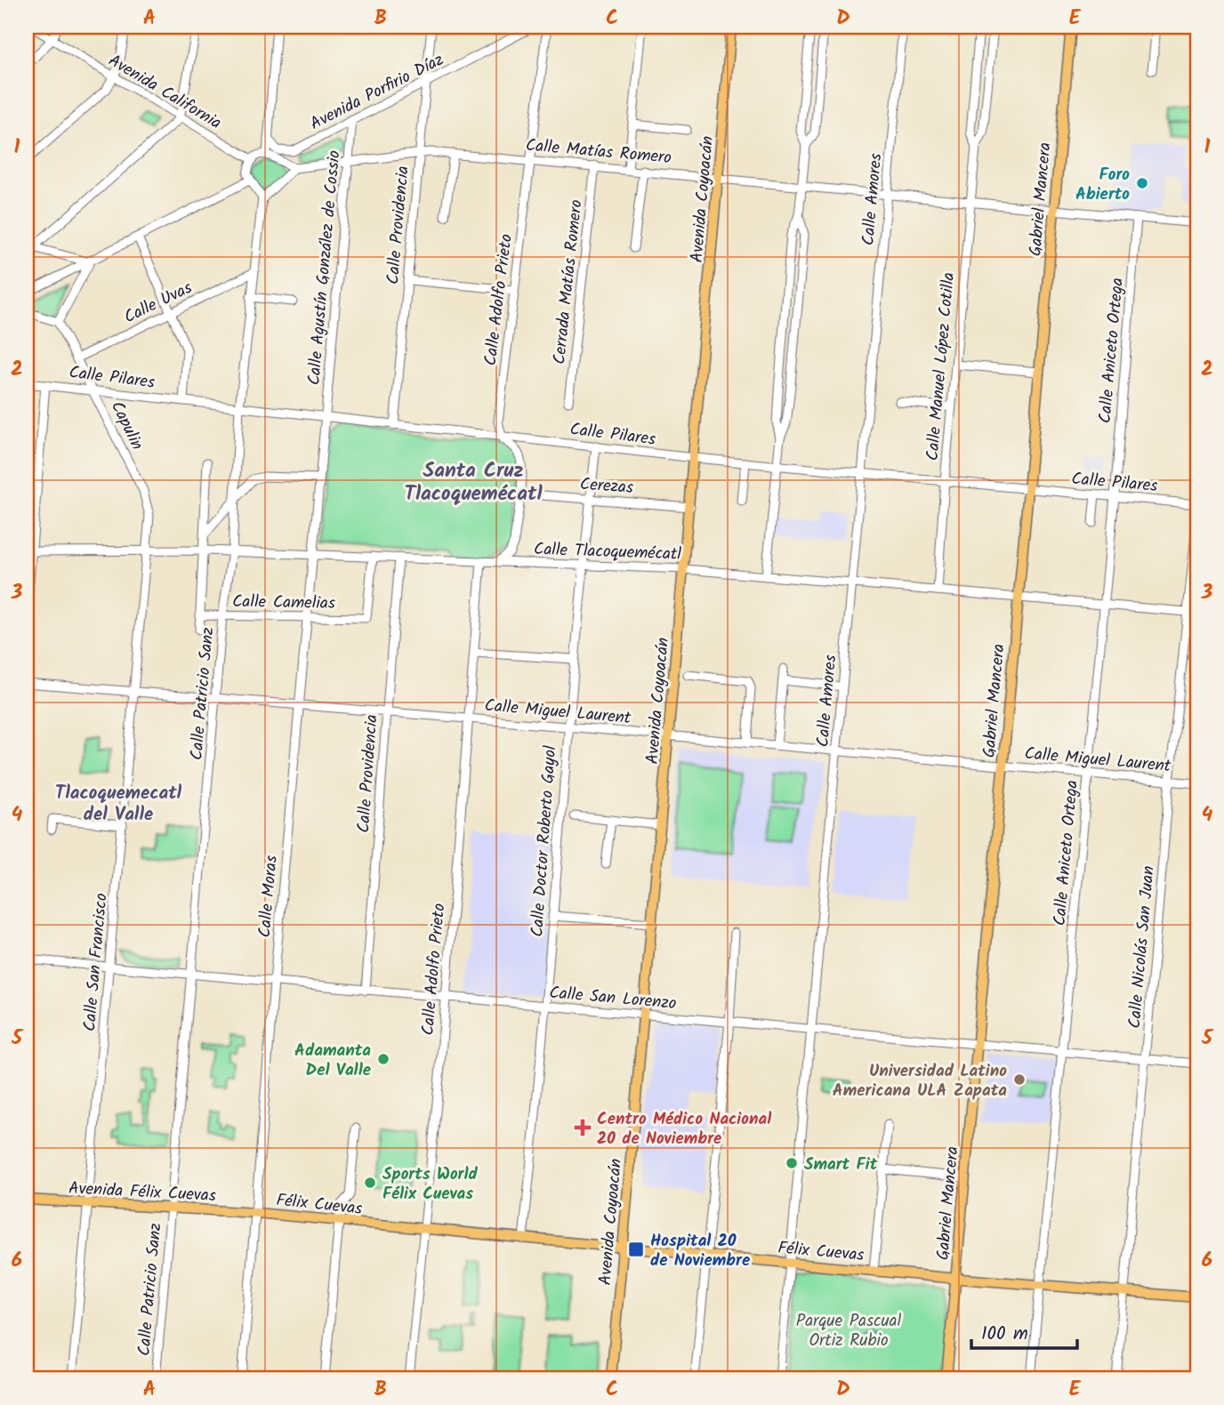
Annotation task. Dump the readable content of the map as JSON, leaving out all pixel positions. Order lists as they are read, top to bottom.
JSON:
{
  "streets": {
    "main road": [
      "Avenida Coyoacán",
      "Gabriel Mancera",
      "Avenida Félix Cuevas",
      "Félix Cuevas"
    ],
    "street": [
      "Avenida California",
      "Avenida Porfirio Díaz",
      "Calle Matías Romero",
      "Calle Amores",
      "Calle Providencia",
      "Calle Agustín González de Cossio",
      "Cerrada Matías Romero",
      "Calle Adolfo Prieto",
      "Calle Uvas",
      "Calle Aniceto Ortega",
      "Calle Manuel López Cotilla",
      "Calle Pilares",
      "Capulin",
      "Cerezas",
      "Calle Tlacoquemécatl",
      "Calle Camelias",
      "Calle Patricio Sanz",
      "Calle Miguel Laurent",
      "Calle Doctor Roberto Gayol",
      "Calle Moras",
      "Calle Nicolás San Juan",
      "Calle San Francisco",
      "Calle San Lorenzo"
    ]
  },
  "crossings": [
    ["Avenida Porfirio Díaz", "Calle Providencia"],
    ["Avenida Porfirio Díaz", "Calle Agustín González de Cossio"],
    ["Calle Matías Romero", "Avenida Coyoacán"],
    ["Calle Matías Romero", "Calle Amores"],
    ["Calle Matías Romero", "Gabriel Mancera"],
    ["Calle Matías Romero", "Calle Providencia"],
    ["Calle Matías Romero", "Calle Agustín González de Cossio"],
    ["Calle Matías Romero", "Cerrada Matías Romero"],
    ["Calle Matías Romero", "Calle Adolfo Prieto"],
    ["Calle Matías Romero", "Calle Aniceto Ortega"],
    ["Calle Matías Romero", "Calle Manuel López Cotilla"],
    ["Avenida Coyoacán", "Calle Pilares"],
    ["Avenida Coyoacán", "Cerezas"],
    ["Avenida Coyoacán", "Calle Tlacoquemécatl"],
    ["Avenida Coyoacán", "Calle Miguel Laurent"],
    ["Avenida Coyoacán", "Calle San Lorenzo"],
    ["Avenida Coyoacán", "Félix Cuevas"],
    ["Calle Amores", "Calle Pilares"],
    ["Calle Amores", "Calle Tlacoquemécatl"],
    ["Calle Amores", "Calle Miguel Laurent"],
    ["Calle Amores", "Calle San Lorenzo"],
    ["Calle Amores", "Félix Cuevas"],
    ["Gabriel Mancera", "Calle Pilares"],
    ["Gabriel Mancera", "Calle Tlacoquemécatl"],
    ["Gabriel Mancera", "Calle Miguel Laurent"],
    ["Gabriel Mancera", "Calle San Lorenzo"],
    ["Gabriel Mancera", "Félix Cuevas"],
    ["Calle Providencia", "Calle Pilares"],
    ["Calle Providencia", "Calle Tlacoquemécatl"],
    ["Calle Providencia", "Calle Miguel Laurent"],
    ["Calle Providencia", "Calle San Lorenzo"],
    ["Calle Agustín González de Cossio", "Calle Pilares"],
    ["Calle Agustín González de Cossio", "Calle Moras"],
    ["Calle Adolfo Prieto", "Calle Pilares"],
    ["Calle Adolfo Prieto", "Calle Tlacoquemécatl"],
    ["Calle Adolfo Prieto", "Calle Miguel Laurent"],
    ["Calle Adolfo Prieto", "Calle San Lorenzo"],
    ["Calle Adolfo Prieto", "Félix Cuevas"],
    ["Calle Uvas", "Capulin"],
    ["Calle Uvas", "Calle Patricio Sanz"],
    ["Calle Aniceto Ortega", "Calle Pilares"],
    ["Calle Aniceto Ortega", "Calle Tlacoquemécatl"],
    ["Calle Aniceto Ortega", "Calle Miguel Laurent"],
    ["Calle Aniceto Ortega", "Calle San Lorenzo"],
    ["Calle Aniceto Ortega", "Félix Cuevas"],
    ["Calle Manuel López Cotilla", "Calle Pilares"],
    ["Calle Manuel López Cotilla", "Calle Tlacoquemécatl"],
    ["Calle Pilares", "Capulin"],
    ["Calle Pilares", "Calle Patricio Sanz"],
    ["Calle Pilares", "Calle Doctor Roberto Gayol"],
    ["Calle Pilares", "Calle Moras"],
    ["Capulin", "Calle Tlacoquemécatl"],
    ["Capulin", "Calle San Francisco"],
    ["Cerezas", "Calle Doctor Roberto Gayol"],
    ["Calle Tlacoquemécatl", "Calle Camelias"],
    ["Calle Tlacoquemécatl", "Calle Patricio Sanz"],
    ["Calle Tlacoquemécatl", "Calle Doctor Roberto Gayol"],
    ["Calle Tlacoquemécatl", "Calle Moras"],
    ["Calle Tlacoquemécatl", "Calle Nicolás San Juan"],
    ["Calle Tlacoquemécatl", "Calle San Francisco"],
    ["Calle Camelias", "Calle Patricio Sanz"],
    ["Calle Camelias", "Calle Moras"],
    ["Calle Patricio Sanz", "Calle Miguel Laurent"],
    ["Calle Patricio Sanz", "Calle San Lorenzo"],
    ["Calle Patricio Sanz", "Avenida Félix Cuevas"],
    ["Calle Miguel Laurent", "Calle Doctor Roberto Gayol"],
    ["Calle Miguel Laurent", "Calle Moras"],
    ["Calle Miguel Laurent", "Calle Nicolás San Juan"],
    ["Calle Miguel Laurent", "Calle San Francisco"],
    ["Calle Doctor Roberto Gayol", "Calle San Lorenzo"],
    ["Calle Doctor Roberto Gayol", "Félix Cuevas"],
    ["Calle Moras", "Calle San Lorenzo"],
    ["Calle Moras", "Avenida Félix Cuevas"],
    ["Calle Moras", "Félix Cuevas"],
    ["Calle Nicolás San Juan", "Calle San Lorenzo"],
    ["Calle Nicolás San Juan", "Félix Cuevas"],
    ["Calle San Francisco", "Calle San Lorenzo"],
    ["Calle San Francisco", "Avenida Félix Cuevas"],
    ["Avenida Félix Cuevas", "Félix Cuevas"]
  ],
  "districts": ["Santa Cruz Tlacoquemécatl", "Tlacoquemecatl del Valle"],
  "parks": ["Parque Pascual Ortiz Rubio"],
  "places": {
    "other": [
      "Foro Abierto",
      "Adamanta Del Valle",
      "Universidad Latino Americana ULA Zapata",
      "Smart Fit",
      "Sports World Félix Cuevas"
    ],
    "health": ["Centro Médico Nacional 20 de Noviembre"],
    "transit": ["Hospital 20 de Noviembre"]
  },
  "scale_bar": "100 m",
  "grid": {
    "columns": [
      "A",
      "B",
      "C",
      "D",
      "E"
    ],
    "rows": [
      "1",
      "2",
      "3",
      "4",
      "5",
      "6"
    ]
  }
}
